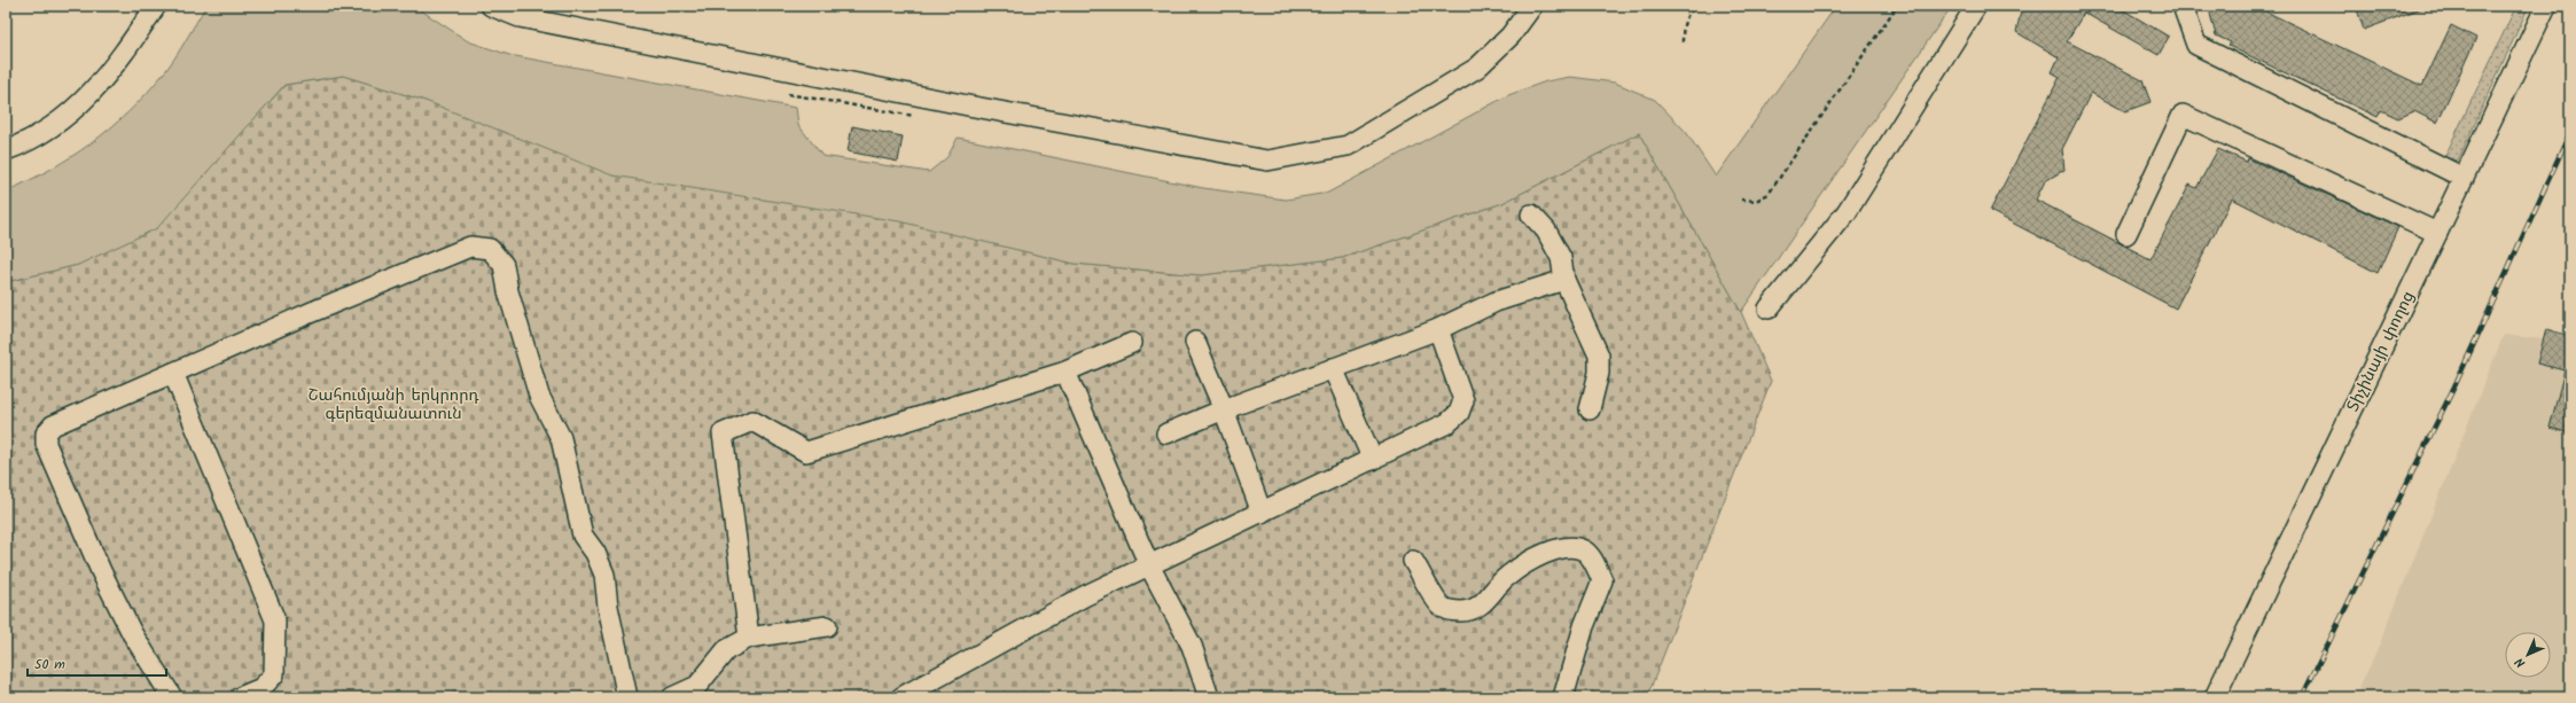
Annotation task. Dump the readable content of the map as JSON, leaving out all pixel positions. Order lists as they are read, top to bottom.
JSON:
{
  "streets": {
    "street": ["Տիչինայի փողոց"]
  },
  "parks": ["Շահումյանի երկրորդ գերեզմանատուն"],
  "scale_bar": "50 m",
  "north": "bottom left"
}
